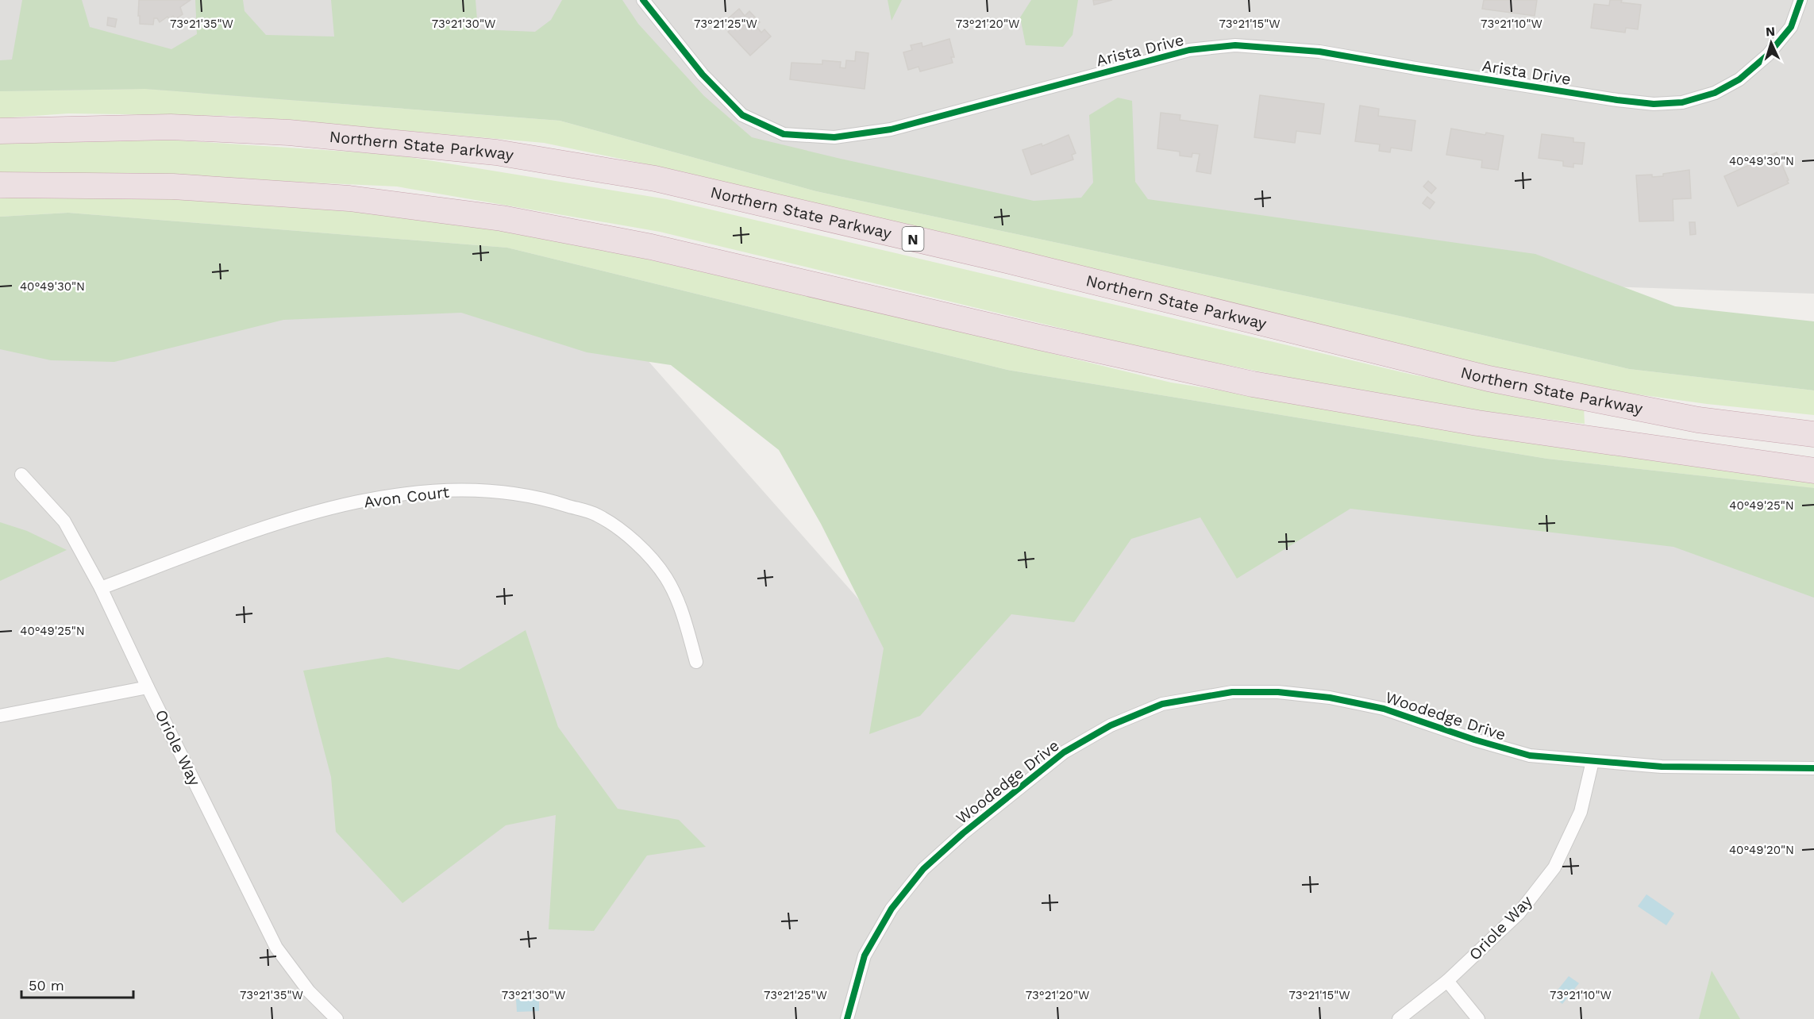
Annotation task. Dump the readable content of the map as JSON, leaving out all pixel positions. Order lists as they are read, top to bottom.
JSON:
{
  "streets": {
    "highway": ["Northern State Parkway", "N"],
    "street": [
      "Arista Drive",
      "Avon Court",
      "Woodedge Drive",
      "Oriole Way"
    ]
  },
  "crossings": [
    ["Avon Court", "Oriole Way"],
    ["Woodedge Drive", "Oriole Way"]
  ],
  "scale_bar": "50 m",
  "north": "top",
  "coordinates": [
    "73°21'35\"W",
    "73°21'30\"W",
    "73°21'25\"W",
    "73°21'20\"W",
    "73°21'15\"W",
    "73°21'10\"W",
    "40°49'30\"N",
    "40°49'25\"N",
    "40°49'20\"N"
  ]
}
